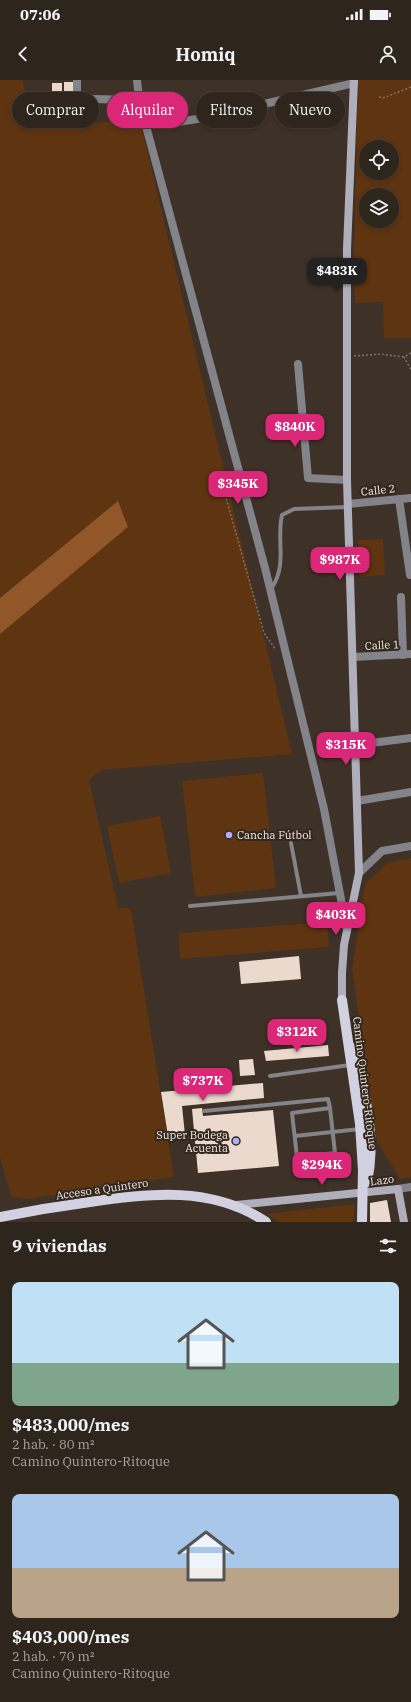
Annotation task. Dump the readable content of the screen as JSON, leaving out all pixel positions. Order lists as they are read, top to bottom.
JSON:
{
  "streets": {
    "main road": ["Camino Quintero-Ritoque", "Lazo", "Acceso a Quintero"],
    "street": ["Calle 2", "Calle 1"]
  },
  "crossings": [
    ["Calle 2", "Camino Quintero-Ritoque"],
    ["Calle 1", "Camino Quintero-Ritoque"],
    ["Camino Quintero-Ritoque", "Lazo"],
    ["Lazo", "Acceso a Quintero"]
  ],
  "places": ["Cancha Fútbol", "Super Bodega Acuenta"],
  "page": {
    "status": "07:06",
    "header": "Homiq",
    "chip": [
      "Comprar",
      "Alquilar",
      "Filtros",
      "Nuevo"
    ],
    "price": [
      "$483K",
      "$840K",
      "$345K",
      "$987K",
      "$315K",
      "$403K",
      "$312K",
      "$737K",
      "$294K"
    ],
    "heading": "9 viviendas",
    "list": [
      {
        "name": "$483,000/mes",
        "note": "2 hab. · 80 m² · Camino Quintero-Ritoque"
      },
      {
        "name": "$403,000/mes",
        "note": "2 hab. · 70 m² · Camino Quintero-Ritoque"
      }
    ]
  }
}
